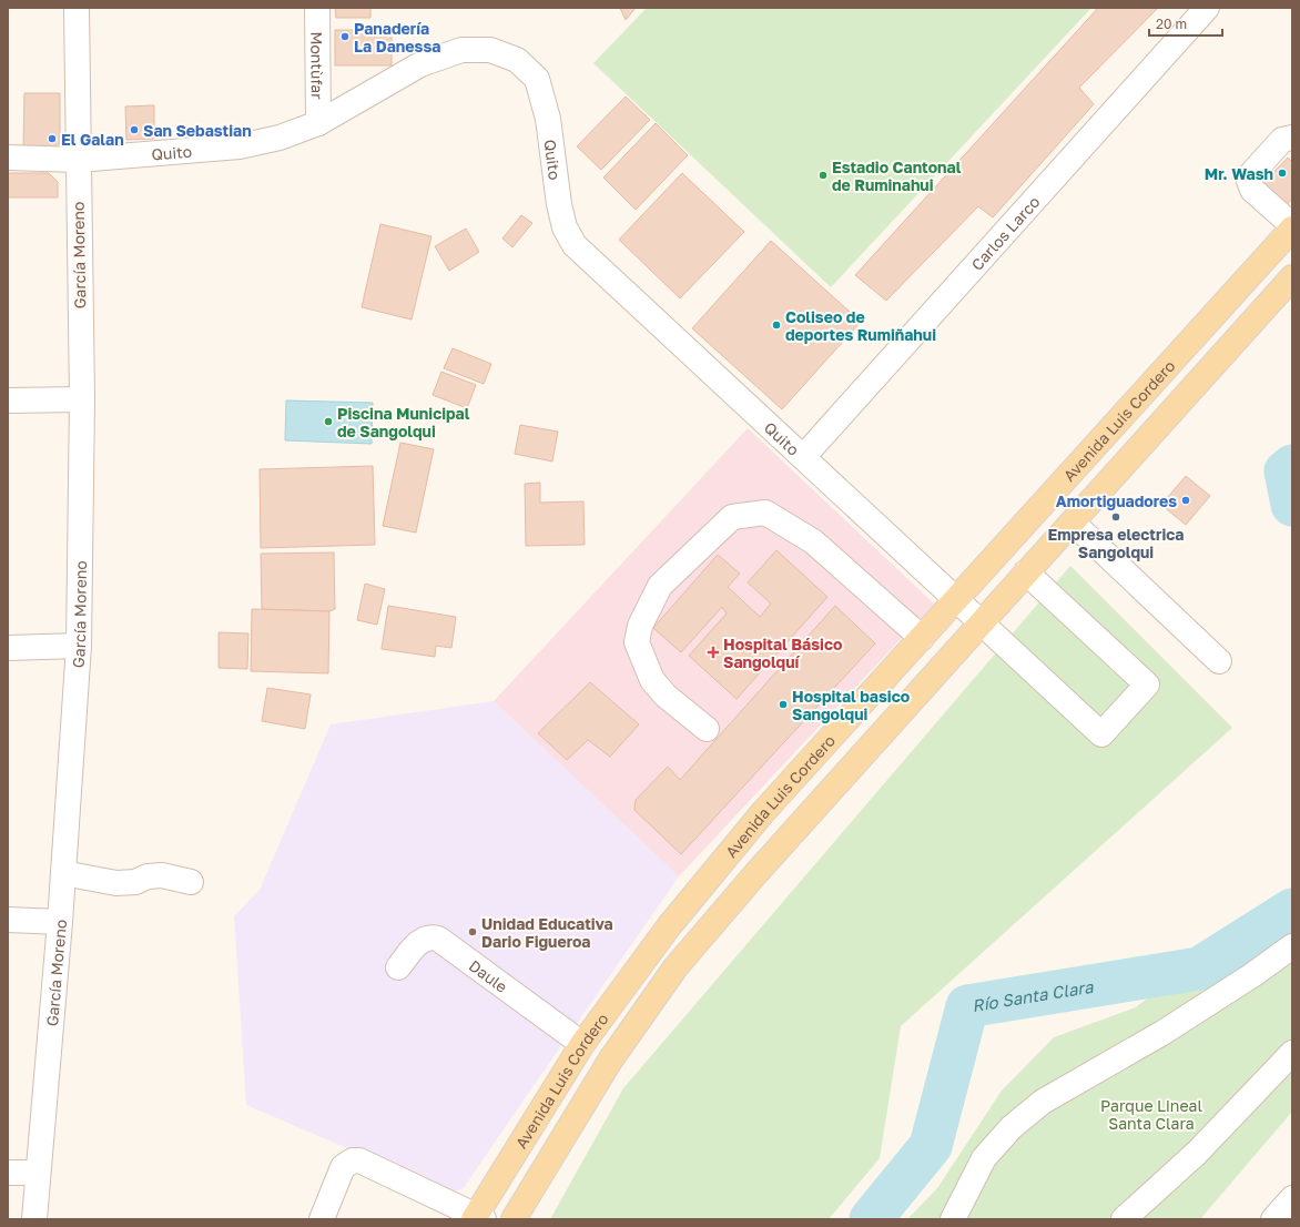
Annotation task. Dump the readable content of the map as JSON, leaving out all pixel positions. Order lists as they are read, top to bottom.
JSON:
{
  "streets": {
    "main road": ["Avenida Luis Cordero"],
    "street": [
      "Montùfar",
      "Quito",
      "Carlos Larco",
      "García Moreno",
      "Daule"
    ]
  },
  "crossings": [
    ["Montùfar", "Quito"],
    ["Quito", "Carlos Larco"],
    ["Quito", "García Moreno"],
    ["Quito", "Avenida Luis Cordero"],
    ["Avenida Luis Cordero", "Daule"]
  ],
  "water": ["Río Santa Clara"],
  "parks": ["Parque Lineal Santa Clara"],
  "places": {
    "other": [
      "Panadería La Danessa",
      "San Sebastian",
      "El Galan",
      "Mr. Wash",
      "Estadio Cantonal de Ruminahui",
      "Coliseo de deportes Rumiñahui",
      "Piscina Municipal de Sangolqui",
      "Amortiguadores",
      "Empresa electrica Sangolqui",
      "Hospital basico Sangolqui",
      "Unidad Educativa Dario Figueroa"
    ],
    "health": ["Hospital Básico Sangolquí"]
  },
  "scale_bar": "20 m"
}
